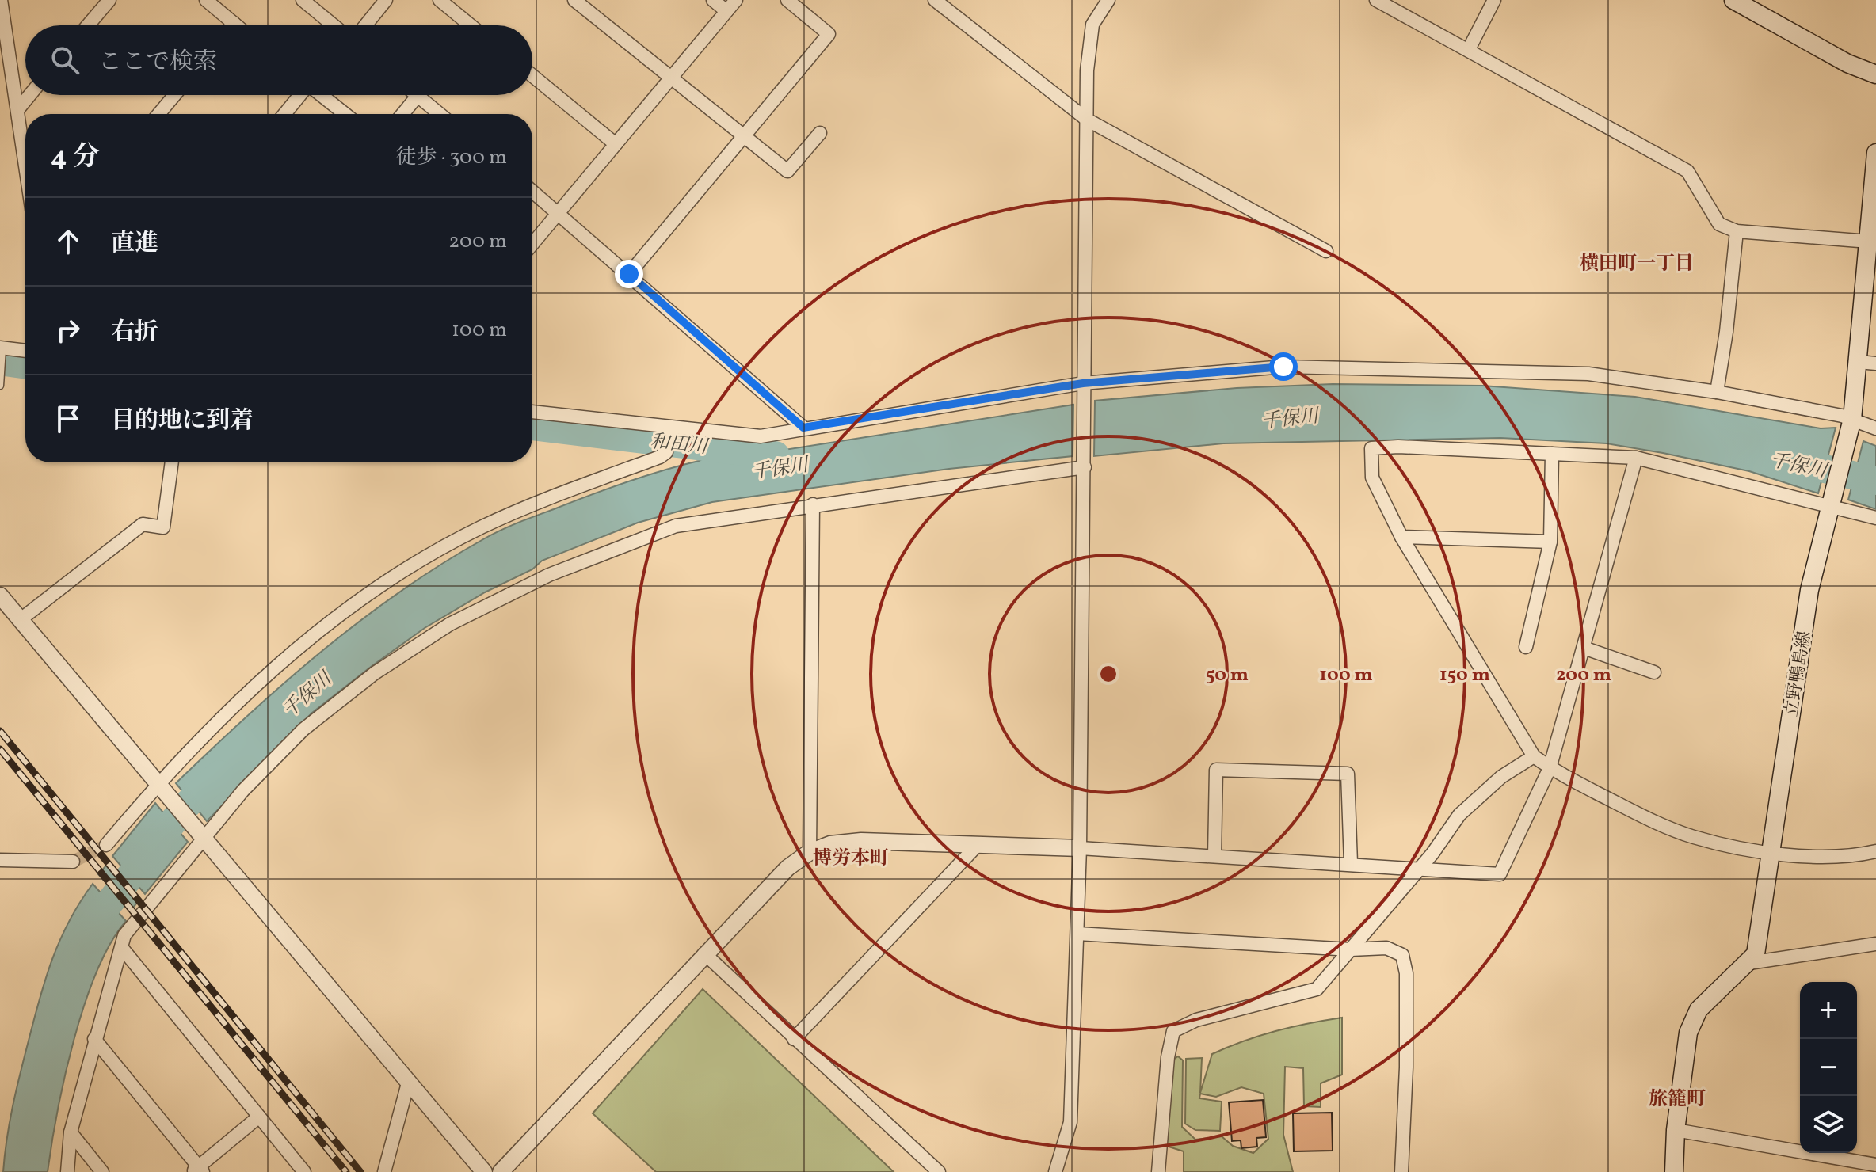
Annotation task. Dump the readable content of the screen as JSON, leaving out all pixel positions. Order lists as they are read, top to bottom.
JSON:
{
  "streets": {
    "main road": ["立野鴨島線"]
  },
  "districts": ["横田町一丁目", "博労本町", "旅籠町"],
  "water": ["千保川", "和田川"],
  "page": {
    "search": "ここで検索",
    "heading": ["4 分", "徒歩 · 300 m"],
    "list": [
      ["直進", "200 m"],
      ["右折", "100 m"],
      "目的地に到着"
    ],
    "map_buttons": ["+", "−"]
  },
  "rings": [
    "50 m",
    "100 m",
    "150 m",
    "200 m"
  ]
}
